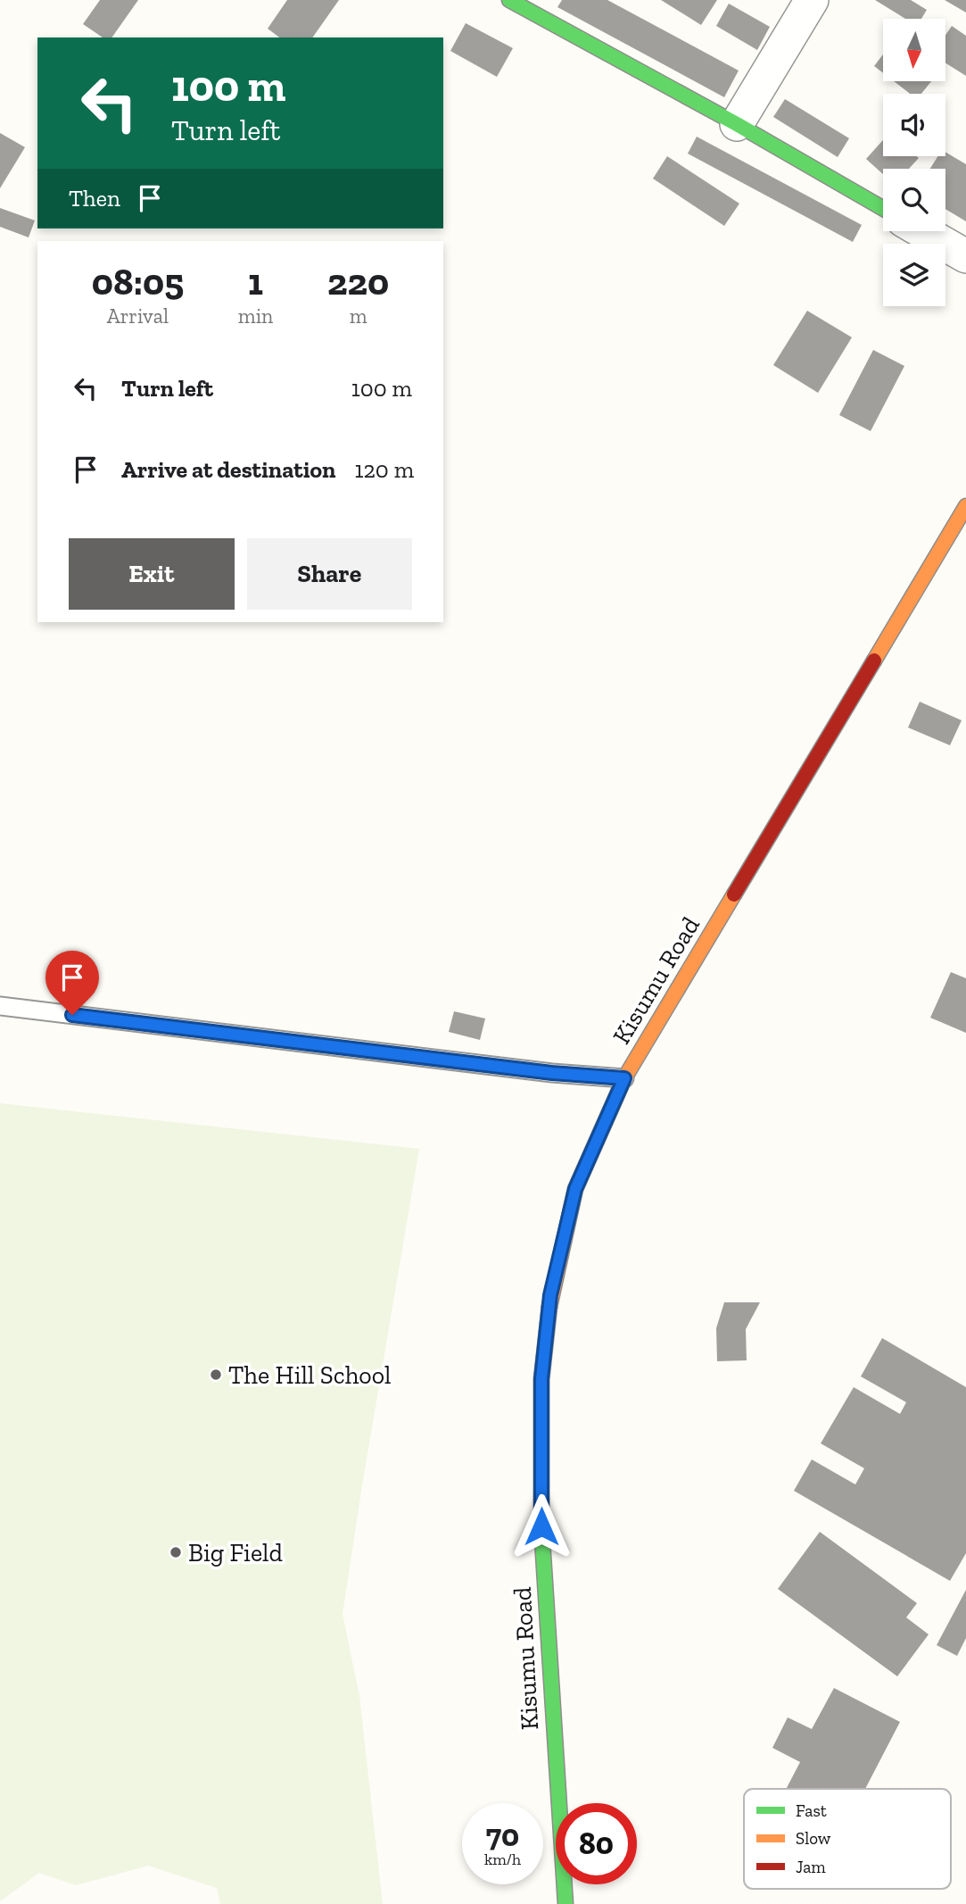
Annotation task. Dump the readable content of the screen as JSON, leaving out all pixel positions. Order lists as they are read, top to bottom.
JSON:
{
  "streets": {
    "main road": ["Kisumu Road"]
  },
  "places": ["The Hill School", "Big Field"],
  "legend": ["Fast", "Slow", "Jam"],
  "north": "bottom",
  "page": {
    "turn": ["100 m", "Turn left"],
    "then": "Then",
    "eta": [
      "08:05",
      "Arrival",
      "1",
      "min",
      "220",
      "m"
    ],
    "list": [
      {
        "name": "Turn left",
        "value": "100 m"
      },
      {
        "name": "Arrive at destination",
        "value": "120 m"
      }
    ],
    "buttons": ["Exit", "Share"],
    "speed": "70 km/h",
    "limit": "80"
  }
}
